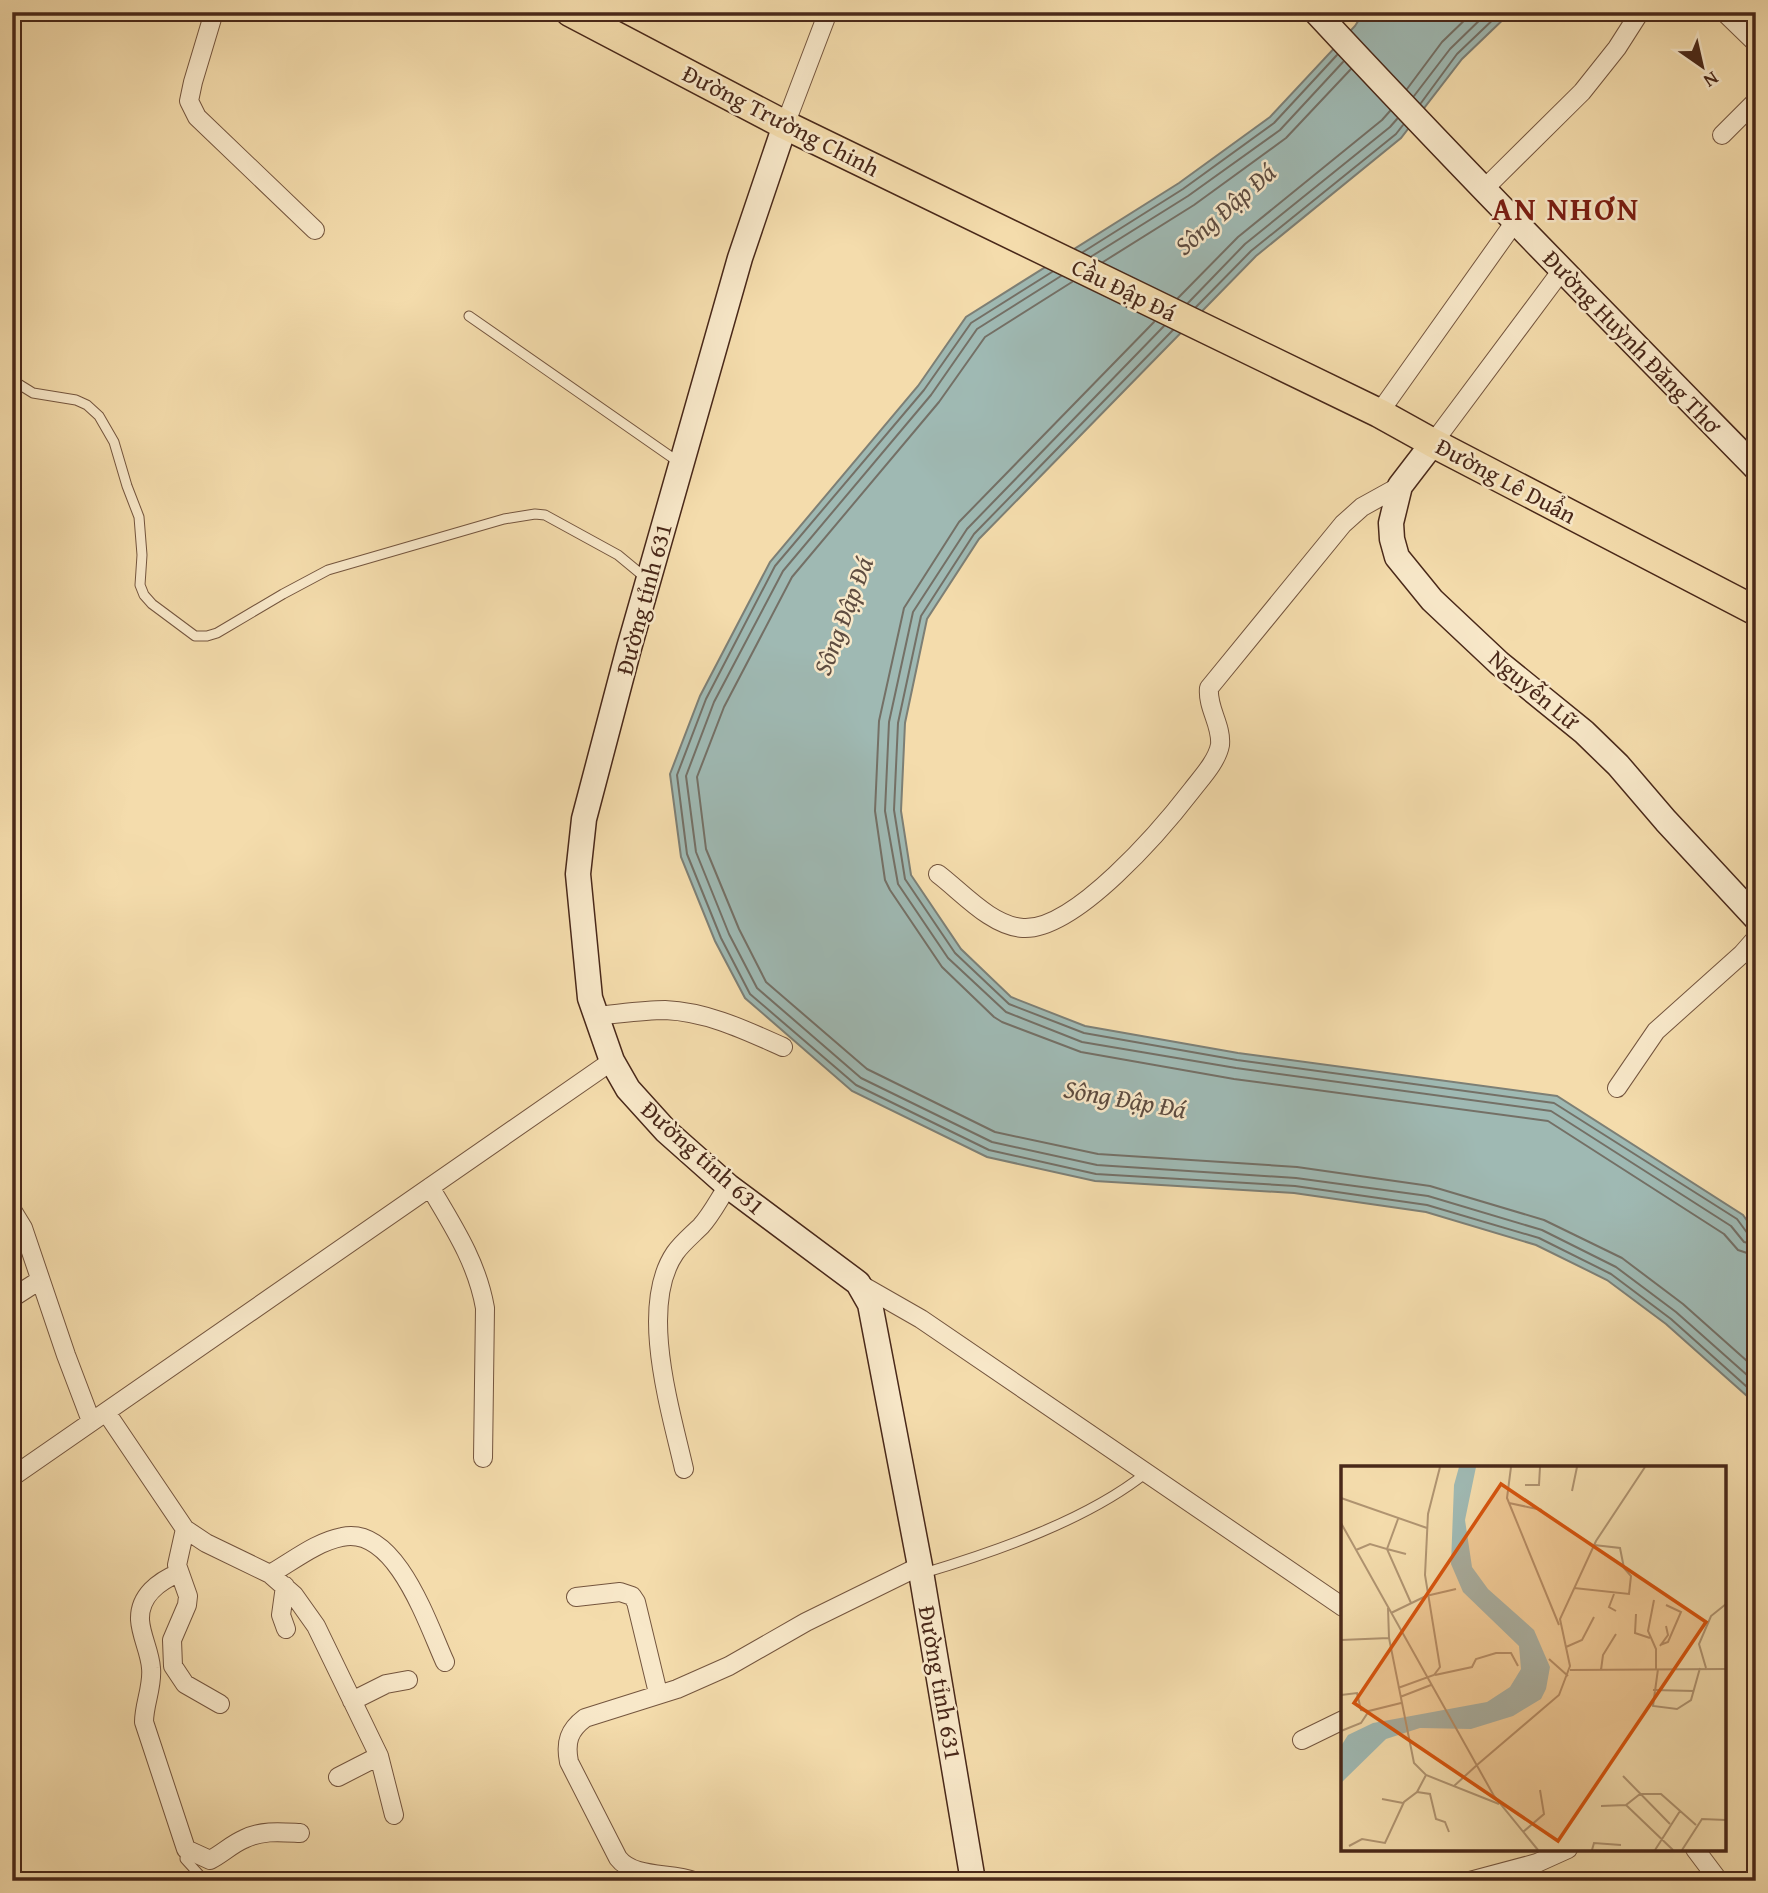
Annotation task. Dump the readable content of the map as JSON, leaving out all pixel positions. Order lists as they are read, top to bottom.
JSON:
{
  "streets": {
    "main road": [
      "Đường Trường Chinh",
      "Cầu Đập Đá",
      "Đường Huỳnh Đăng Thơ",
      "Đường Lê Duẩn",
      "Đường tỉnh 631",
      "Nguyễn Lữ"
    ]
  },
  "crossings": [
    ["Đường Trường Chinh", "Cầu Đập Đá"],
    ["Đường Trường Chinh", "Đường tỉnh 631"],
    ["Cầu Đập Đá", "Đường Lê Duẩn"],
    ["Đường Lê Duẩn", "Nguyễn Lữ"]
  ],
  "districts": ["AN NHƠN"],
  "water": ["Sông Đập Đá"],
  "north": "bottom right"
}
